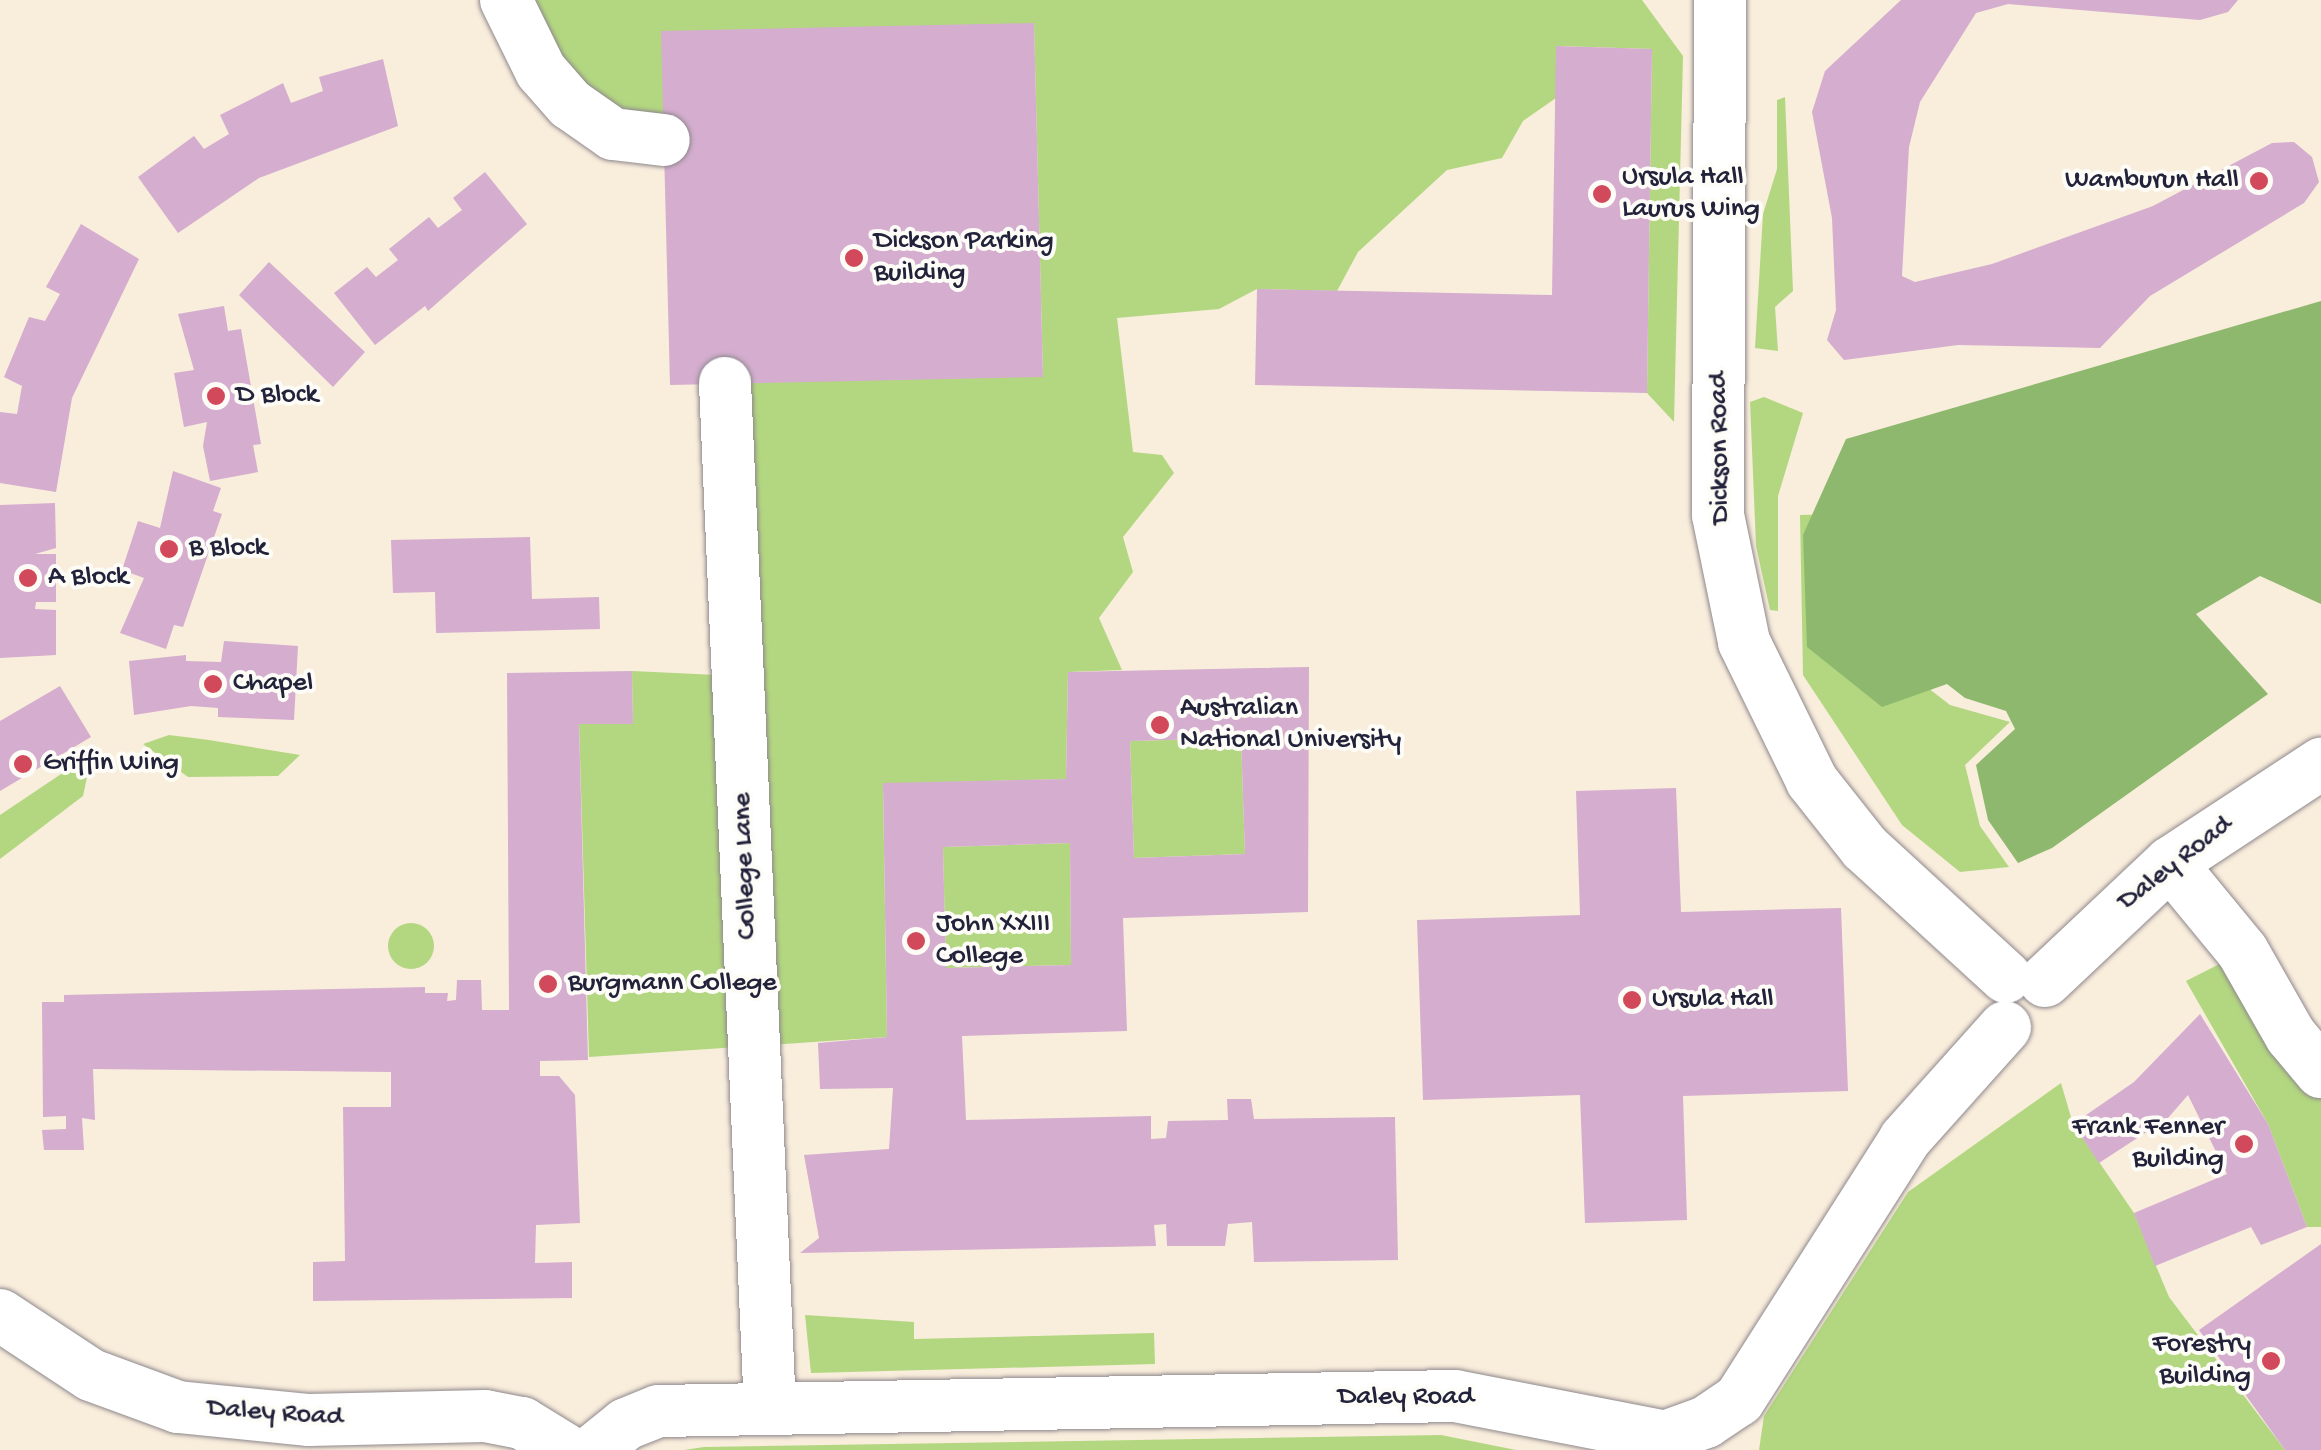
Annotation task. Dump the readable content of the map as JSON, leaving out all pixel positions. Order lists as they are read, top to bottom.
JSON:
{
  "streets": {
    "street": ["Dickson Road", "Daley Road", "College Lane"]
  },
  "crossings": [
    ["Dickson Road", "Daley Road"],
    ["Daley Road", "College Lane"]
  ],
  "places": [
    "Wamburun Hall",
    "Ursula Hall Laurus Wing",
    "Dickson Parking Building",
    "D Block",
    "B Block",
    "A Block",
    "Chapel",
    "Australian National University",
    "Griffin Wing",
    "John XXIII College",
    "Burgmann College",
    "Ursula Hall",
    "Frank Fenner Building",
    "Forestry Building"
  ]
}
